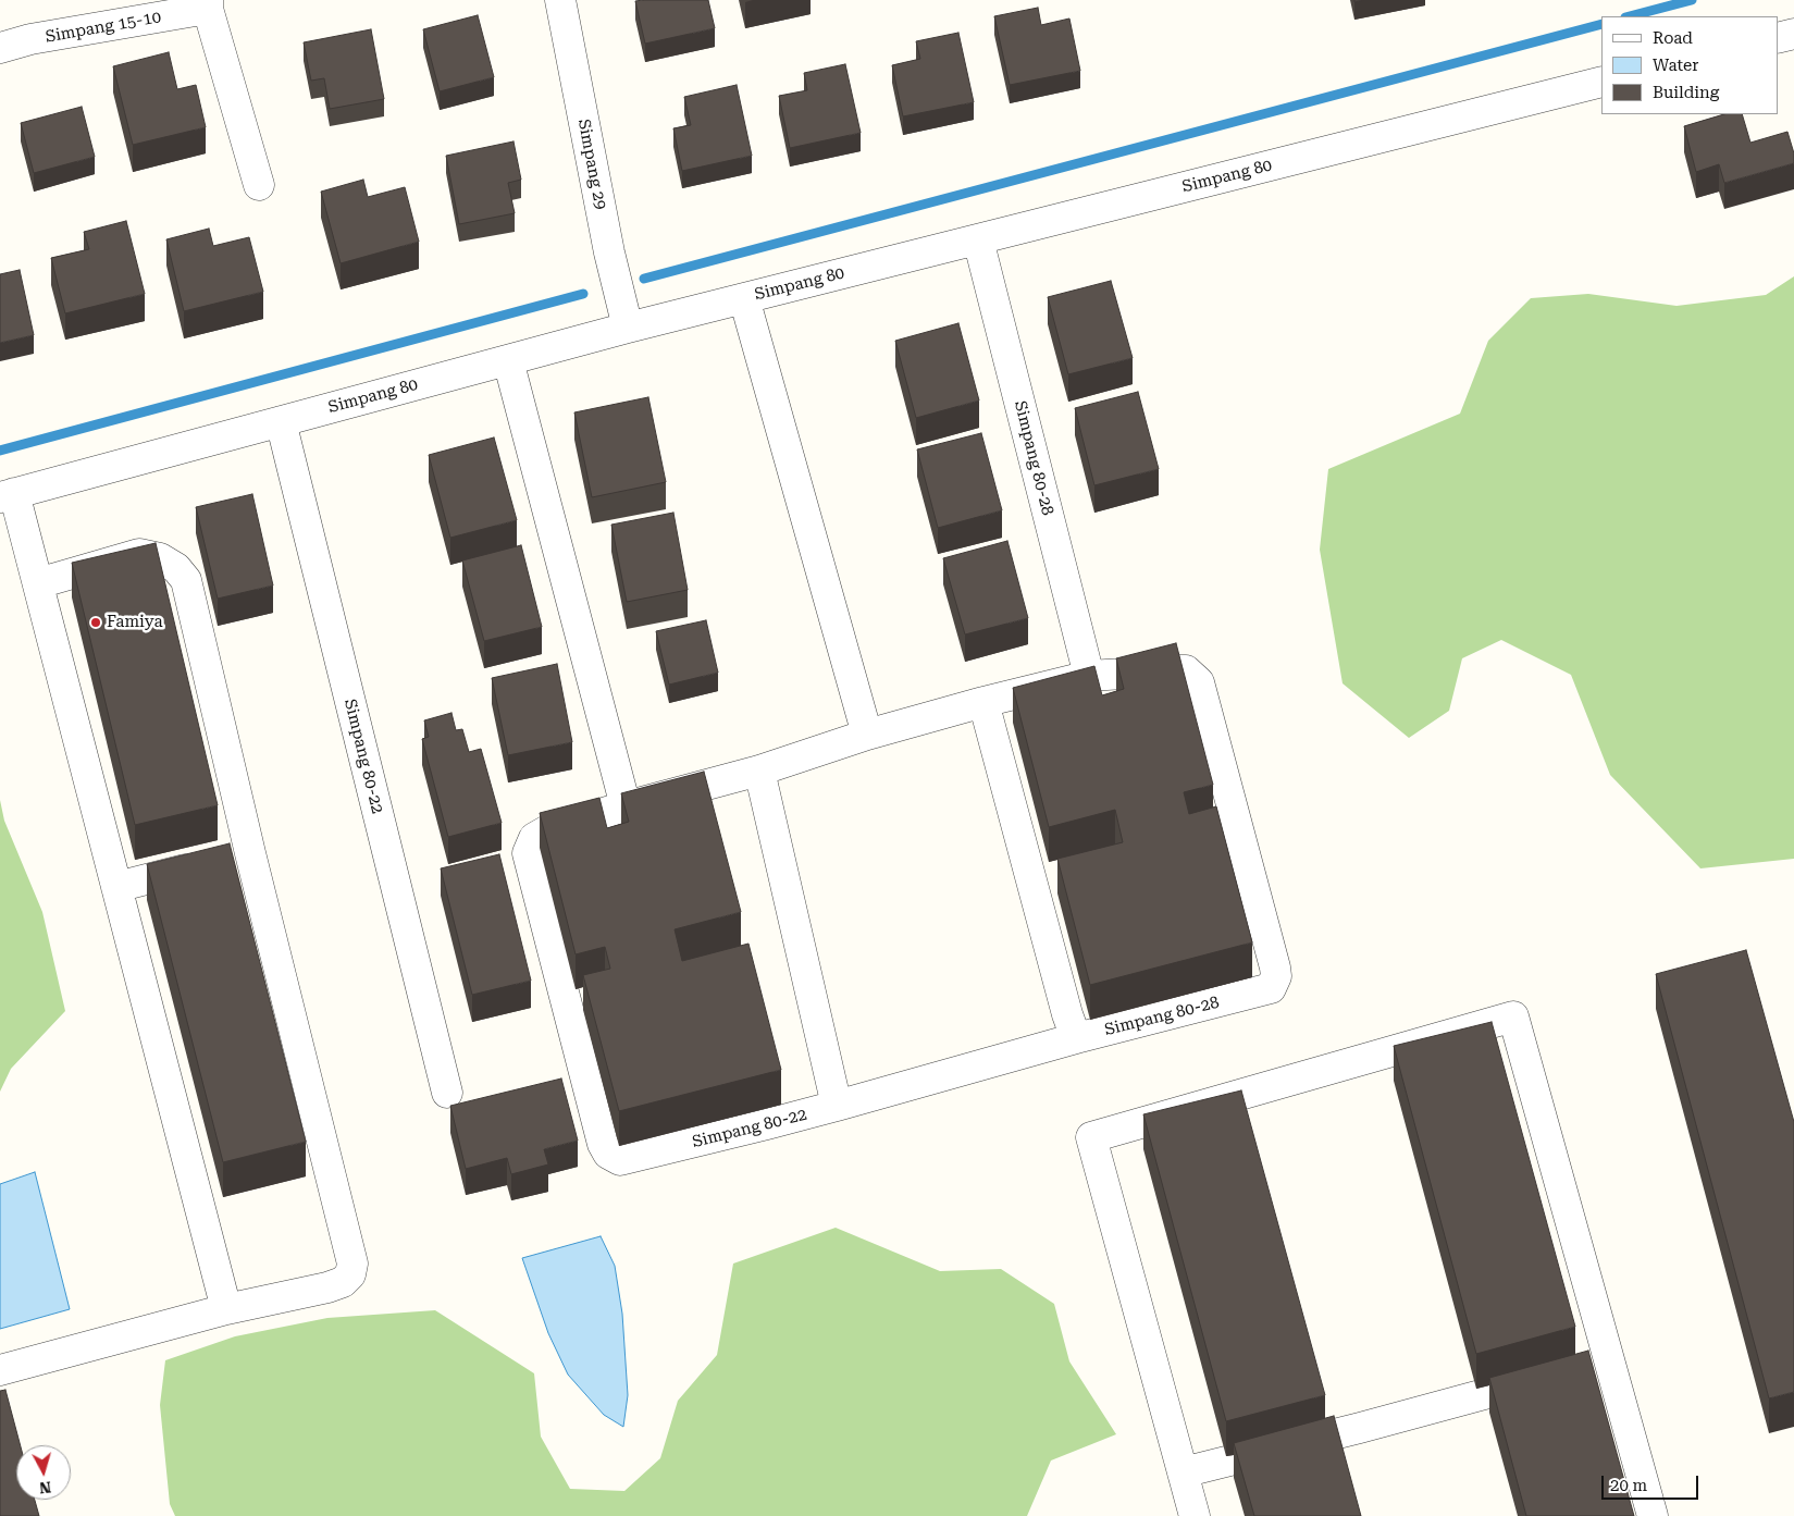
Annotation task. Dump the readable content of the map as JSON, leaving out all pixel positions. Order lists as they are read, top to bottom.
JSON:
{
  "streets": {
    "street": [
      "Simpang 15-10",
      "Simpang 29",
      "Simpang 80",
      "Simpang 80-28",
      "Simpang 80-22"
    ]
  },
  "crossings": [
    ["Simpang 29", "Simpang 80"],
    ["Simpang 80", "Simpang 80-28"],
    ["Simpang 80", "Simpang 80-22"],
    ["Simpang 80-28", "Simpang 80-22"]
  ],
  "places": ["Famiya"],
  "legend": ["Road", "Water", "Building"],
  "scale_bar": "20 m",
  "north": "bottom"
}
